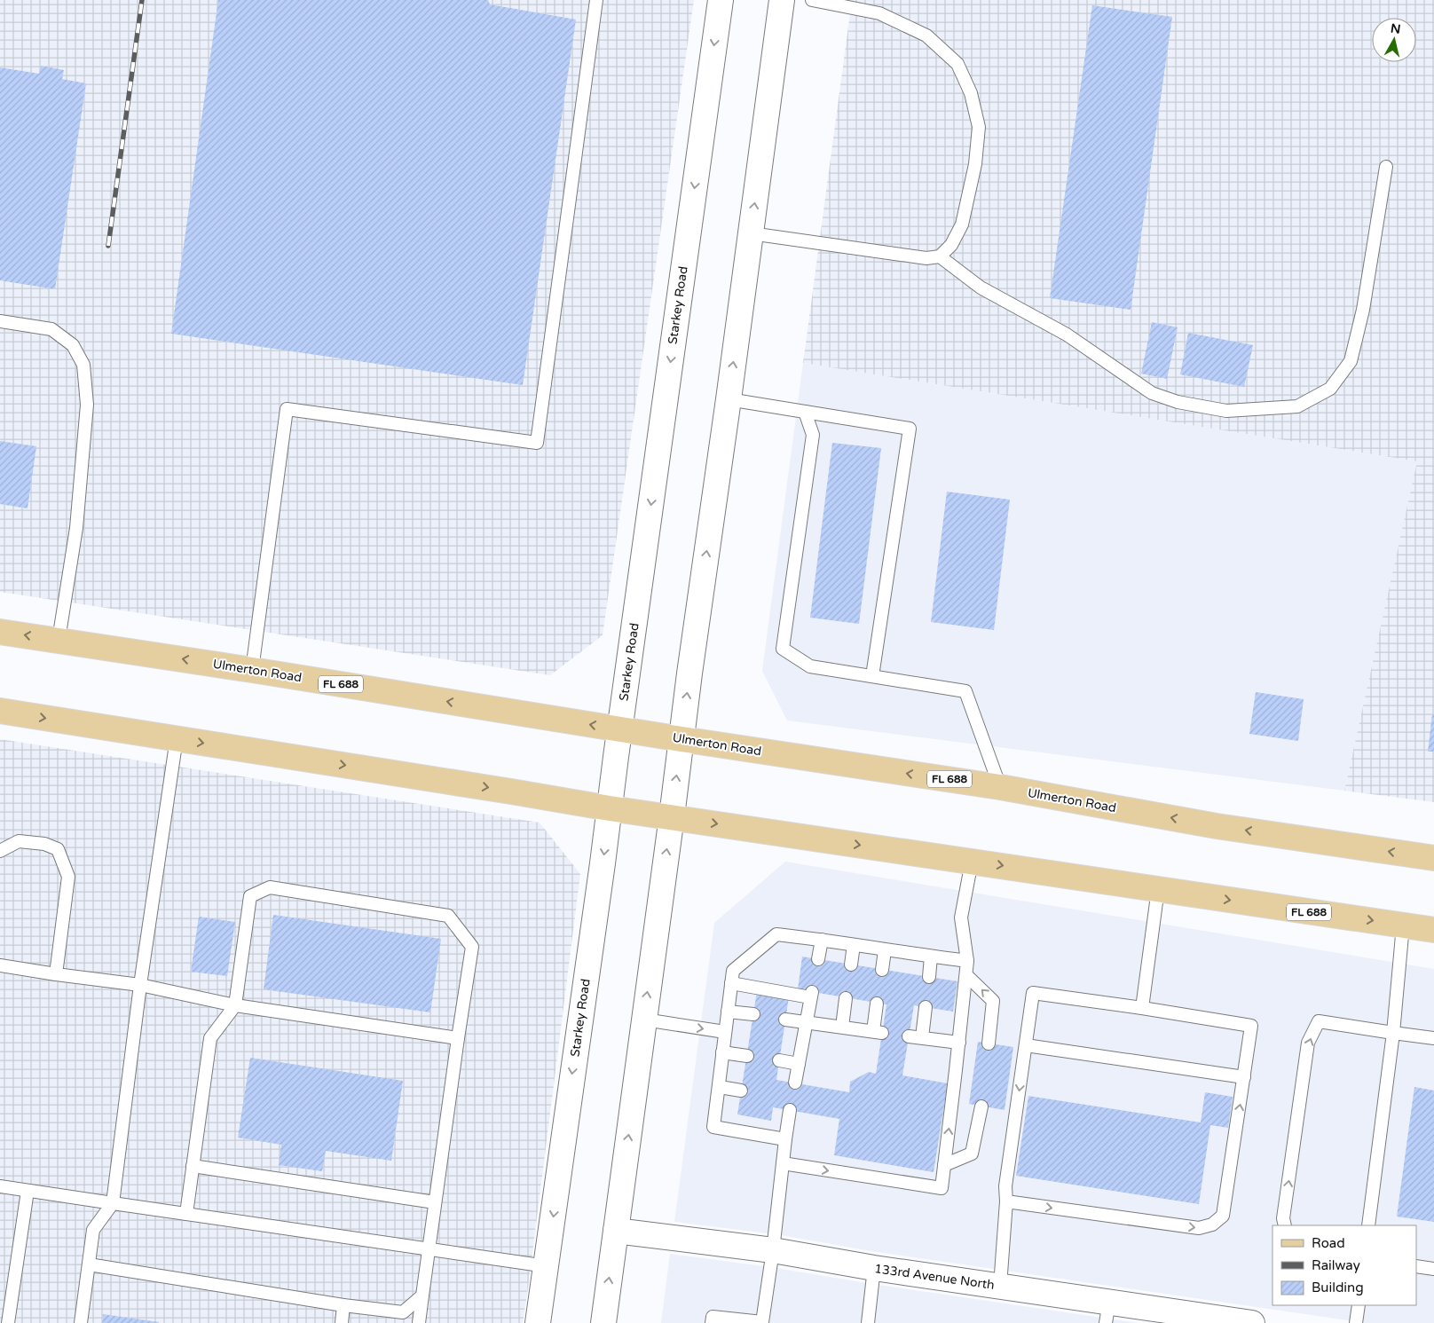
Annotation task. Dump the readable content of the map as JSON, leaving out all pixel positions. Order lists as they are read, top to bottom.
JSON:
{
  "streets": {
    "main road": [
      "Starkey Road",
      "Ulmerton Road",
      "FL 688",
      "133rd Avenue North"
    ]
  },
  "crossings": [
    ["Starkey Road", "Ulmerton Road"],
    ["Starkey Road", "FL 688"]
  ],
  "legend": ["Road", "Railway", "Building"],
  "north": "top"
}
